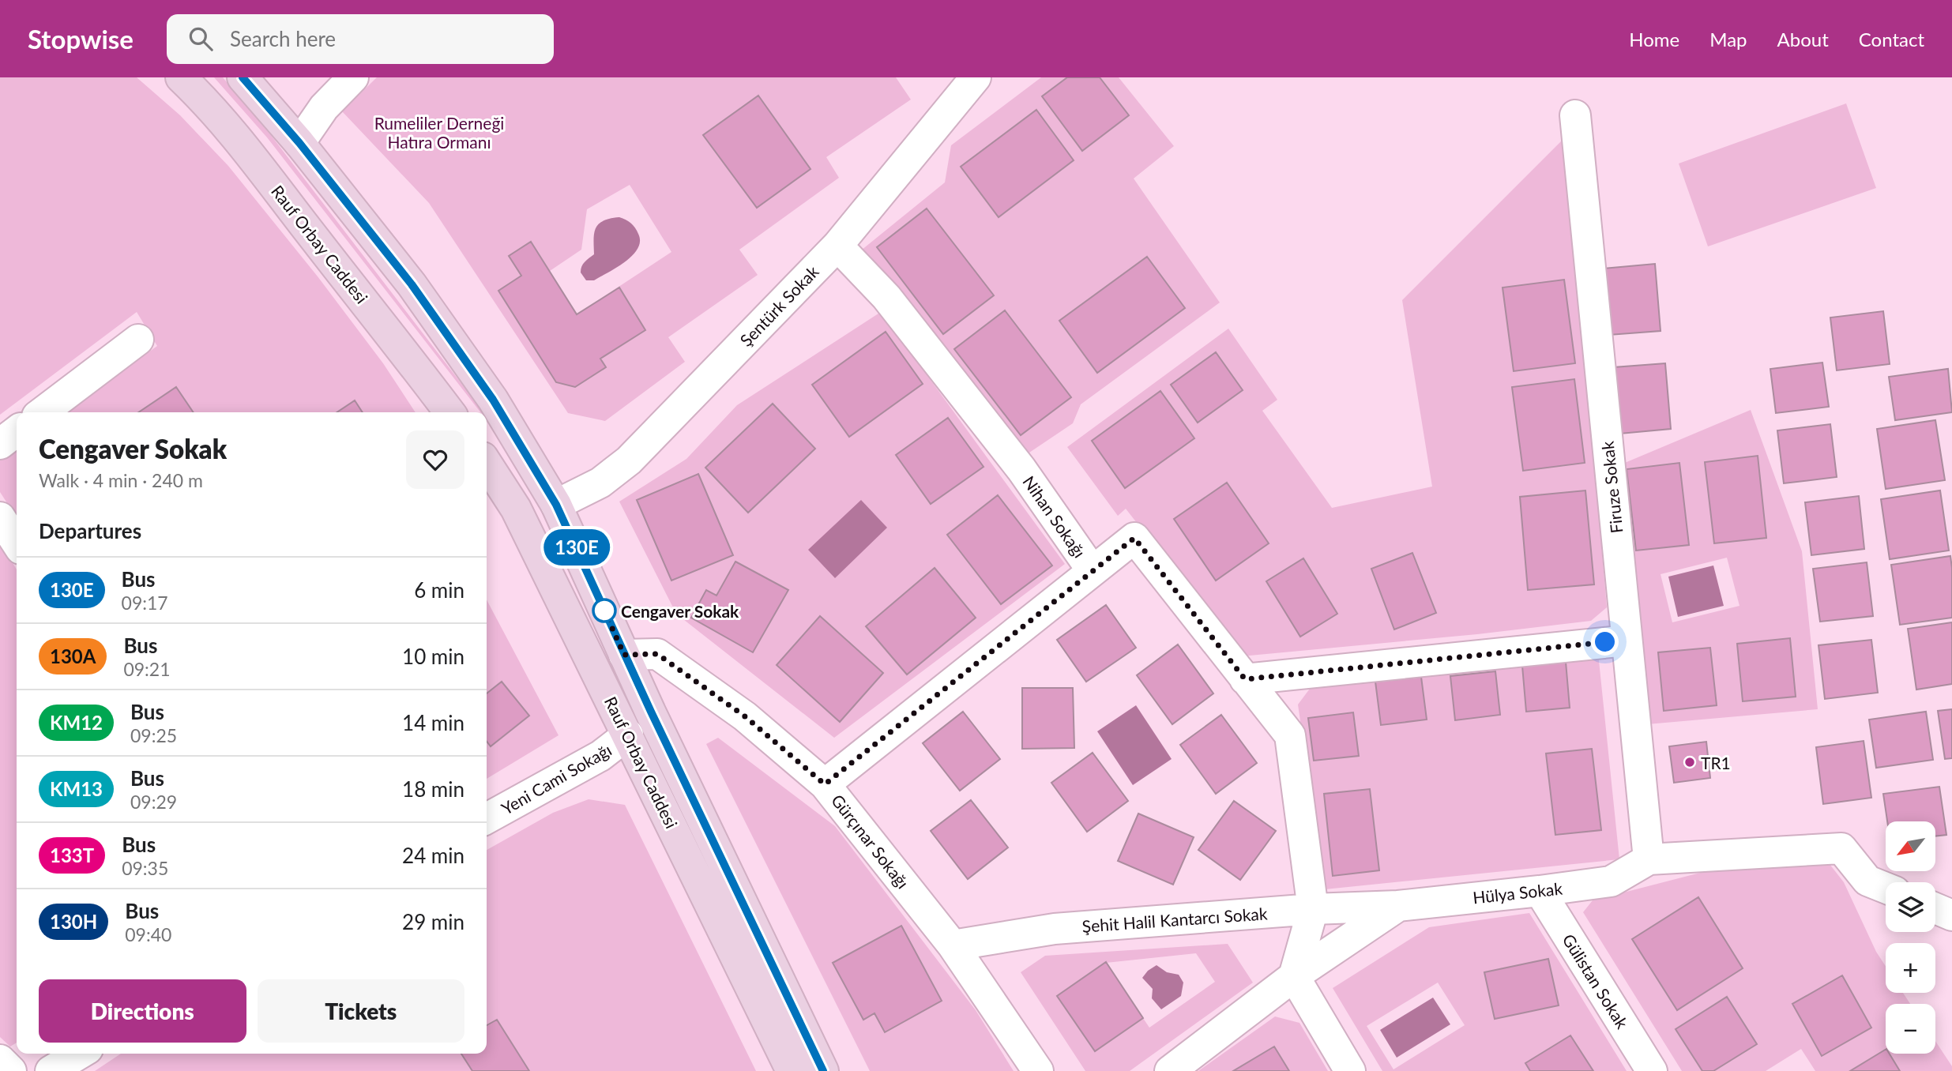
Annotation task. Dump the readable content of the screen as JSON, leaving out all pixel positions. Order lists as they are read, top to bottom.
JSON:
{
  "streets": {
    "street": [
      "Rauf Orbay Caddesi",
      "Şentürk Sokak",
      "Firuze Sokak",
      "Nihan Sokağı",
      "Yeni Cami Sokağı",
      "Gürçınar Sokağı",
      "Hülya Sokak",
      "Şehit Halil Kantarcı Sokak",
      "Gülistan Sokak"
    ]
  },
  "crossings": [
    ["Rauf Orbay Caddesi", "Şentürk Sokak"],
    ["Rauf Orbay Caddesi", "Yeni Cami Sokağı"],
    ["Rauf Orbay Caddesi", "Gürçınar Sokağı"],
    ["Şentürk Sokak", "Nihan Sokağı"],
    ["Firuze Sokak", "Hülya Sokak"],
    ["Nihan Sokağı", "Şehit Halil Kantarcı Sokak"],
    ["Gürçınar Sokağı", "Şehit Halil Kantarcı Sokak"],
    ["Hülya Sokak", "Şehit Halil Kantarcı Sokak"],
    ["Hülya Sokak", "Gülistan Sokak"]
  ],
  "parks": ["Rumeliler Derneği Hatıra Ormanı"],
  "places": ["Cengaver Sokak", "TR1"],
  "lines": ["bus line 130E"],
  "north": "bottom left",
  "page": {
    "header": "Stopwise",
    "search": "Search here",
    "nav": [
      "Home",
      "Map",
      "About",
      "Contact"
    ],
    "on_map": "130E",
    "heading": [
      ["Cengaver Sokak", "Walk · 4 min · 240 m"],
      "Departures"
    ],
    "list": [
      {
        "mark": "130E",
        "name": "Bus",
        "note": "09:17",
        "value": "6 min"
      },
      {
        "mark": "130A",
        "name": "Bus",
        "note": "09:21",
        "value": "10 min"
      },
      {
        "mark": "KM12",
        "name": "Bus",
        "note": "09:25",
        "value": "14 min"
      },
      {
        "mark": "KM13",
        "name": "Bus",
        "note": "09:29",
        "value": "18 min"
      },
      {
        "mark": "133T",
        "name": "Bus",
        "note": "09:35",
        "value": "24 min"
      },
      {
        "mark": "130H",
        "name": "Bus",
        "note": "09:40",
        "value": "29 min"
      }
    ],
    "map_buttons": ["+", "−"],
    "buttons": ["Directions", "Tickets"]
  }
}
